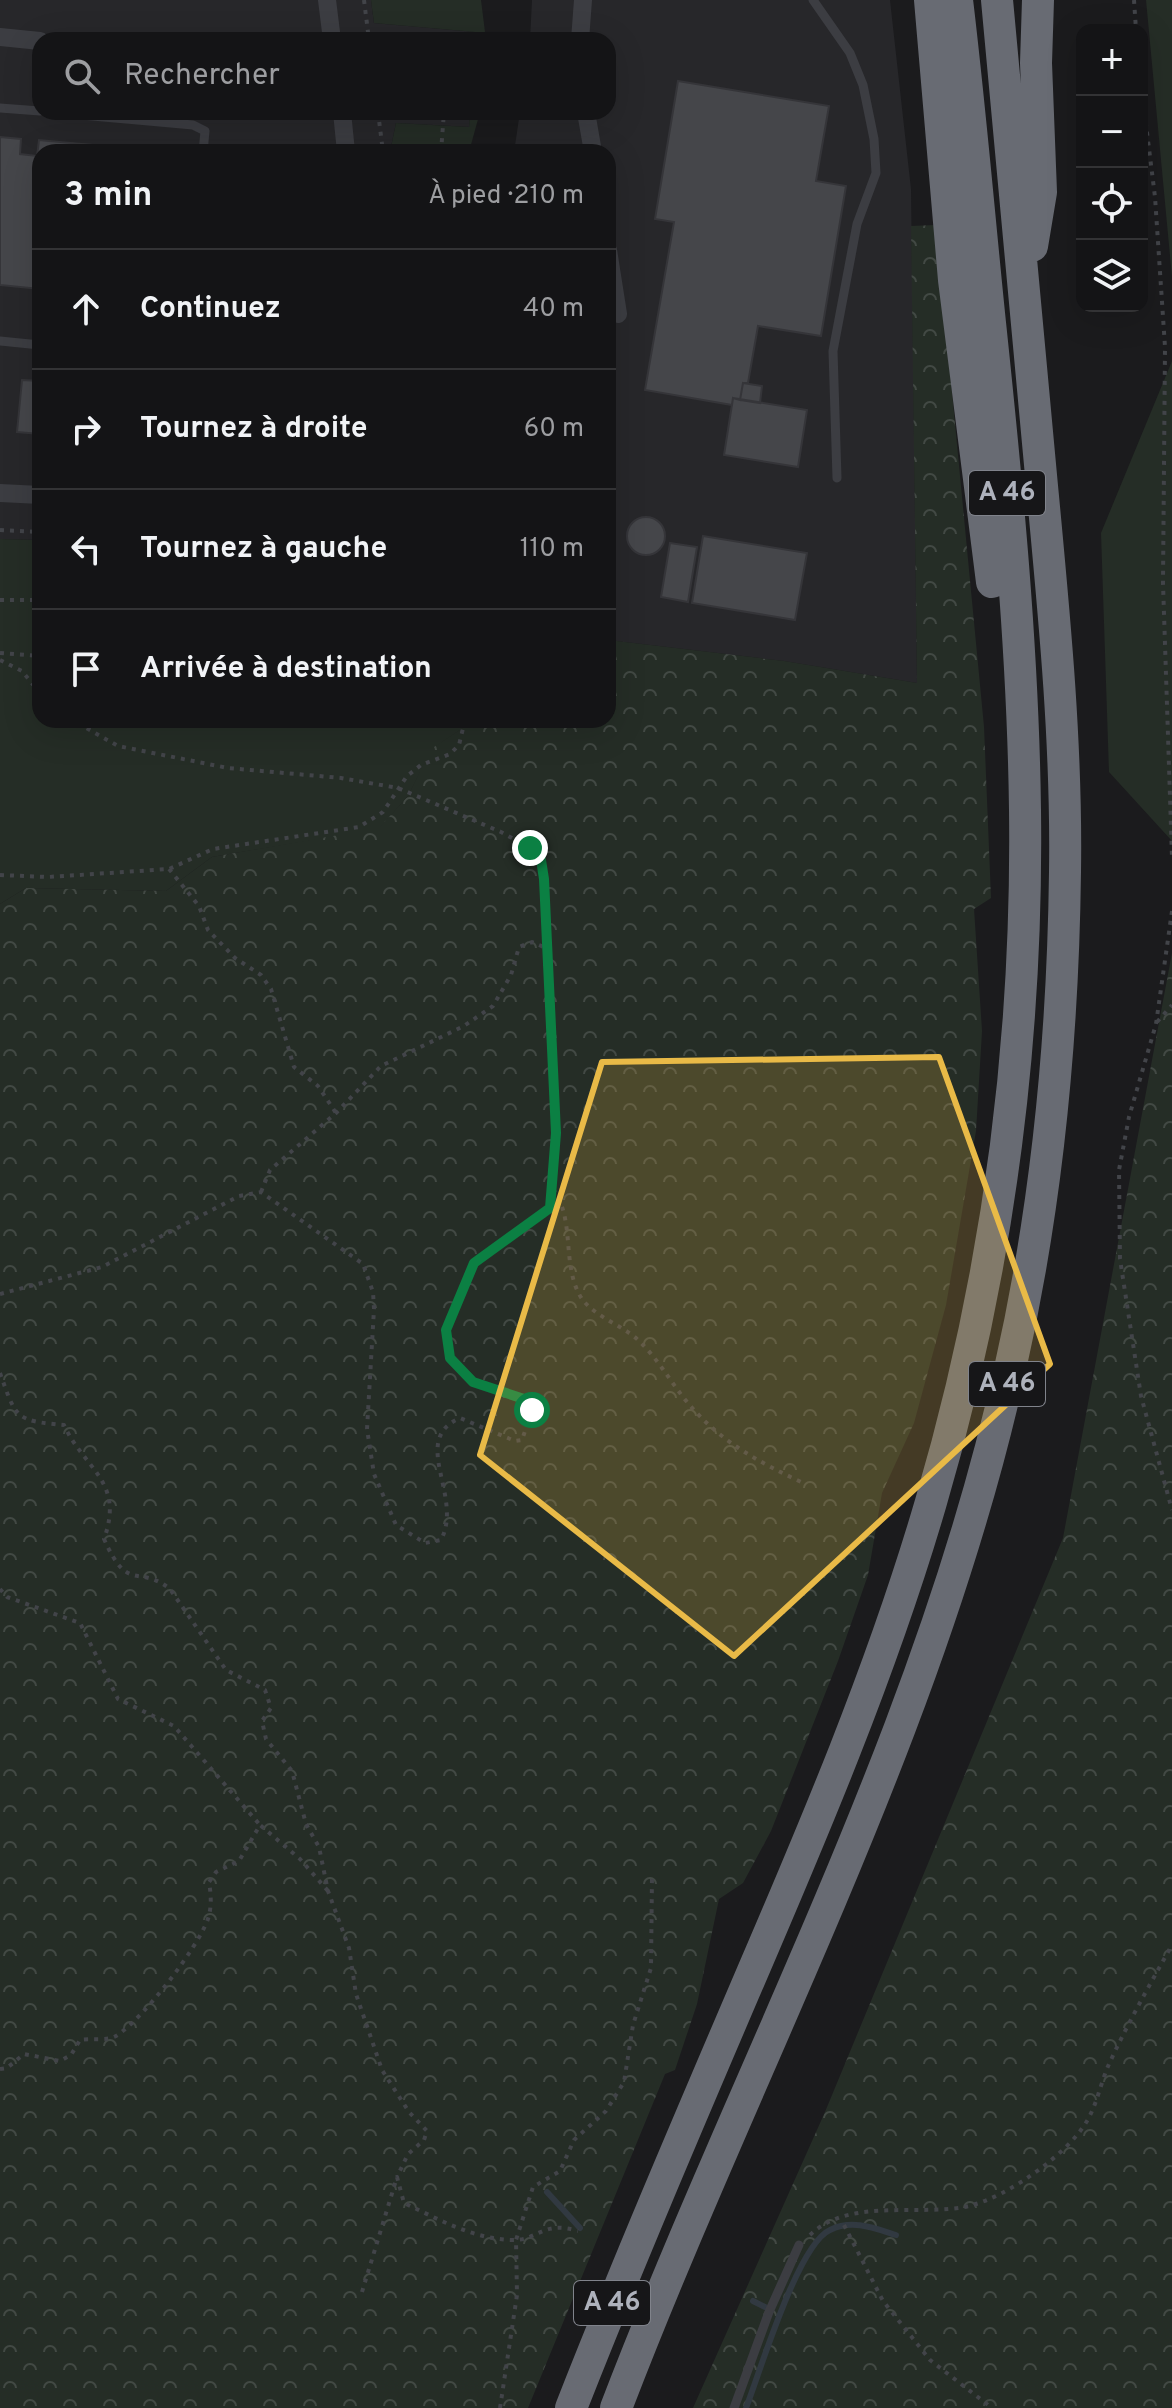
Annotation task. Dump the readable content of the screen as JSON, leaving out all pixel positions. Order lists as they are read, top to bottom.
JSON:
{
  "streets": {
    "highway": ["A 46"]
  },
  "page": {
    "map_buttons": ["+", "−"],
    "search": "Rechercher",
    "heading": ["3 min", "À pied · 210 m"],
    "list": [
      ["Continuez", "40 m"],
      ["Tournez à droite", "60 m"],
      ["Tournez à gauche", "110 m"],
      "Arrivée à destination"
    ]
  }
}
